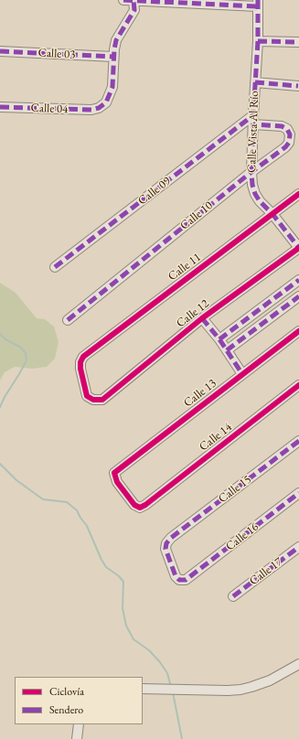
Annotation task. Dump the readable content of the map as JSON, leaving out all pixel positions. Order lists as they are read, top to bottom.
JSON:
{
  "streets": {
    "street": [
      "Calle 03",
      "Calle 04",
      "Calle Vista Al Río",
      "Calle 09",
      "Calle 10",
      "Calle 11",
      "Calle 12",
      "Calle 13",
      "Calle 14",
      "Calle 15",
      "Calle 16",
      "Calle 17"
    ]
  },
  "crossings": [
    ["Calle 03", "Calle 04"],
    ["Calle Vista Al Río", "Calle 09"],
    ["Calle Vista Al Río", "Calle 10"],
    ["Calle Vista Al Río", "Calle 11"],
    ["Calle Vista Al Río", "Calle 12"],
    ["Calle 09", "Calle 10"],
    ["Calle 11", "Calle 12"],
    ["Calle 13", "Calle 14"],
    ["Calle 15", "Calle 16"]
  ],
  "legend": ["Ciclovía", "Sendero"]
}
